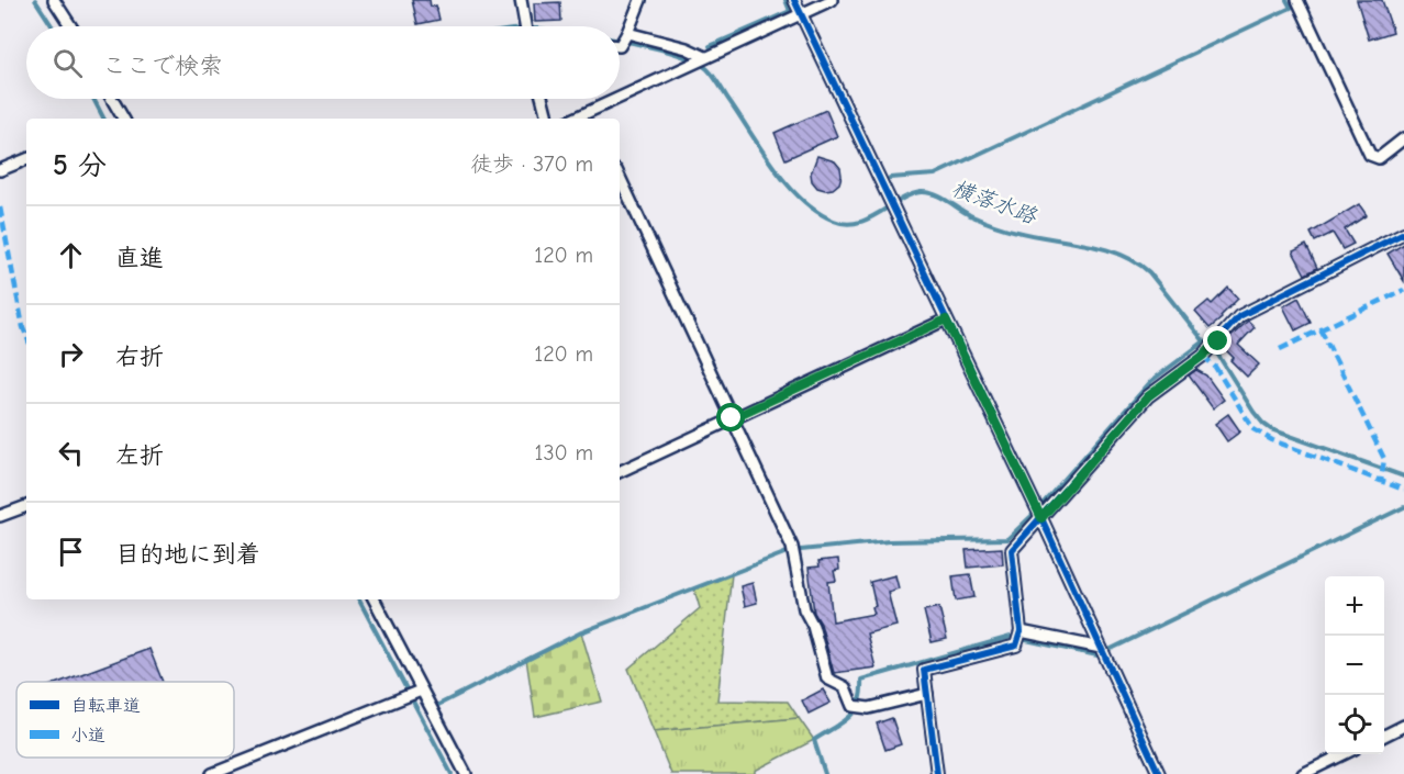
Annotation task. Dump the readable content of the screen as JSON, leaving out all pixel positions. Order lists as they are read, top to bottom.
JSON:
{
  "water": ["横落水路"],
  "legend": ["自転車道", "小道"],
  "page": {
    "search": "ここで検索",
    "heading": ["5 分", "徒歩 · 370 m"],
    "list": [
      ["直進", "120 m"],
      ["右折", "120 m"],
      ["左折", "130 m"],
      "目的地に到着"
    ],
    "map_buttons": ["+", "−"]
  }
}
